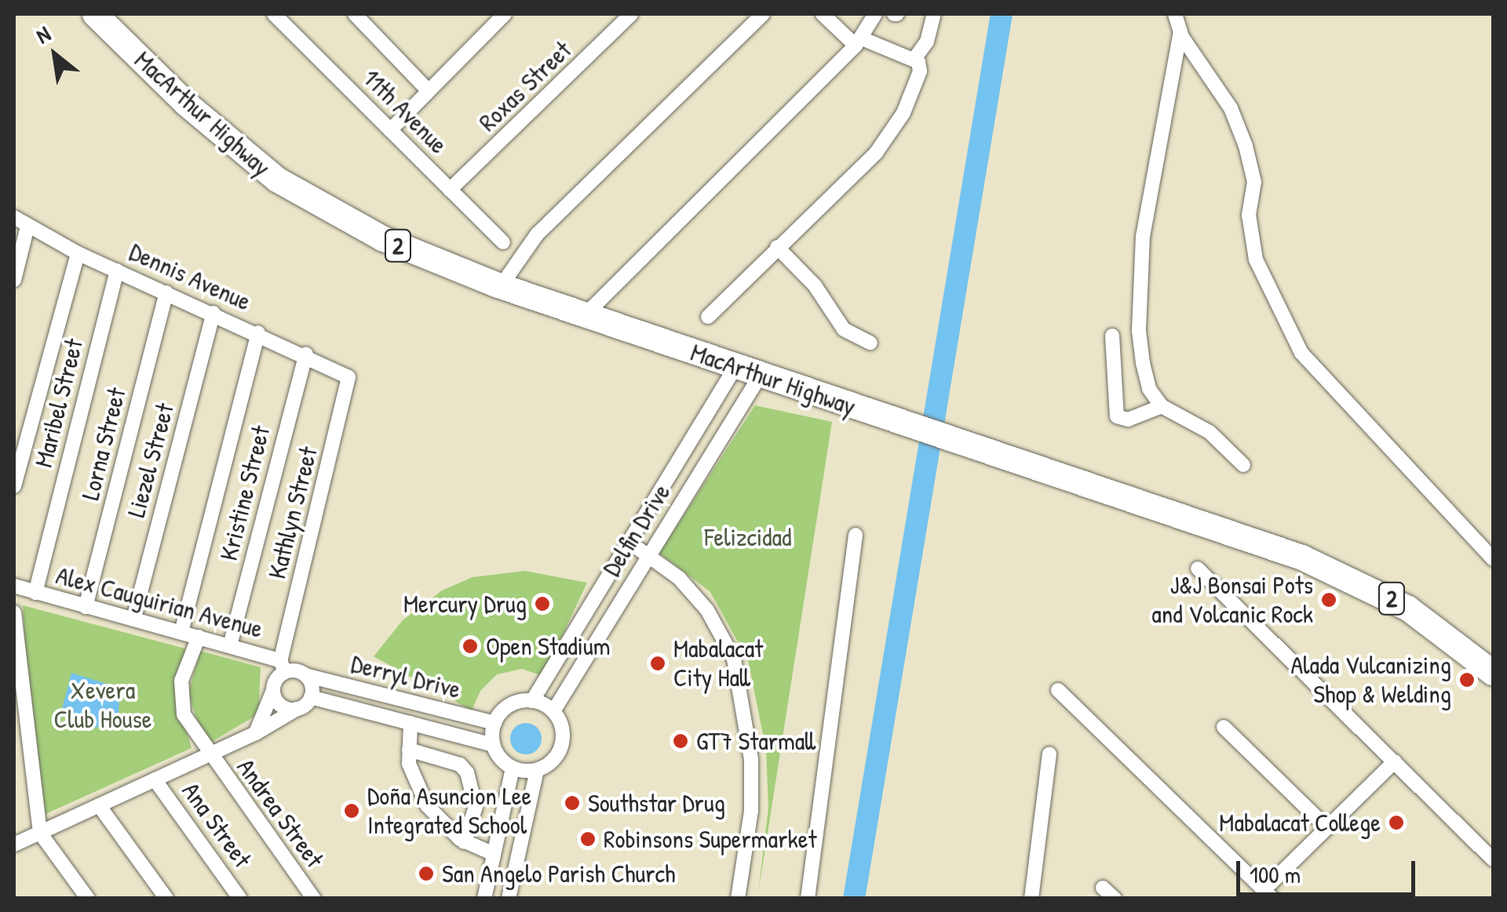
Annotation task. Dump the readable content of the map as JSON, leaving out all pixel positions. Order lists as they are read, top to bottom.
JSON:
{
  "streets": {
    "highway": ["MacArthur Highway", "2"],
    "street": [
      "Roxas Street",
      "11th Avenue",
      "Dennis Avenue",
      "Maribel Street",
      "Lorna Street",
      "Liezel Street",
      "Kristine Street",
      "Kathlyn Street",
      "Delfin Drive",
      "Alex Cauguirian Avenue",
      "Derryl Drive",
      "Andrea Street",
      "Ana Street"
    ]
  },
  "crossings": [
    ["Roxas Street", "11th Avenue"],
    ["MacArthur Highway", "Delfin Drive"],
    ["Dennis Avenue", "Maribel Street"],
    ["Dennis Avenue", "Lorna Street"],
    ["Dennis Avenue", "Liezel Street"],
    ["Dennis Avenue", "Kristine Street"],
    ["Dennis Avenue", "Kathlyn Street"],
    ["Maribel Street", "Alex Cauguirian Avenue"],
    ["Lorna Street", "Alex Cauguirian Avenue"],
    ["Liezel Street", "Alex Cauguirian Avenue"],
    ["Kristine Street", "Alex Cauguirian Avenue"],
    ["Kathlyn Street", "Alex Cauguirian Avenue"],
    ["Kathlyn Street", "Derryl Drive"],
    ["Delfin Drive", "Derryl Drive"],
    ["Alex Cauguirian Avenue", "Derryl Drive"],
    ["Alex Cauguirian Avenue", "Andrea Street"]
  ],
  "parks": ["Felizcidad", "Xevera Club House"],
  "places": [
    "J&J Bonsai Pots and Volcanic Rock",
    "Mercury Drug",
    "Open Stadium",
    "Mabalacat City Hall",
    "Alada Vulcanizing Shop & Welding",
    "GT7 Starmall",
    "Southstar Drug",
    "Doña Asuncion Lee Integrated School",
    "Mabalacat College",
    "Robinsons Supermarket",
    "San Angelo Parish Church"
  ],
  "scale_bar": "100 m",
  "north": "top left"
}
